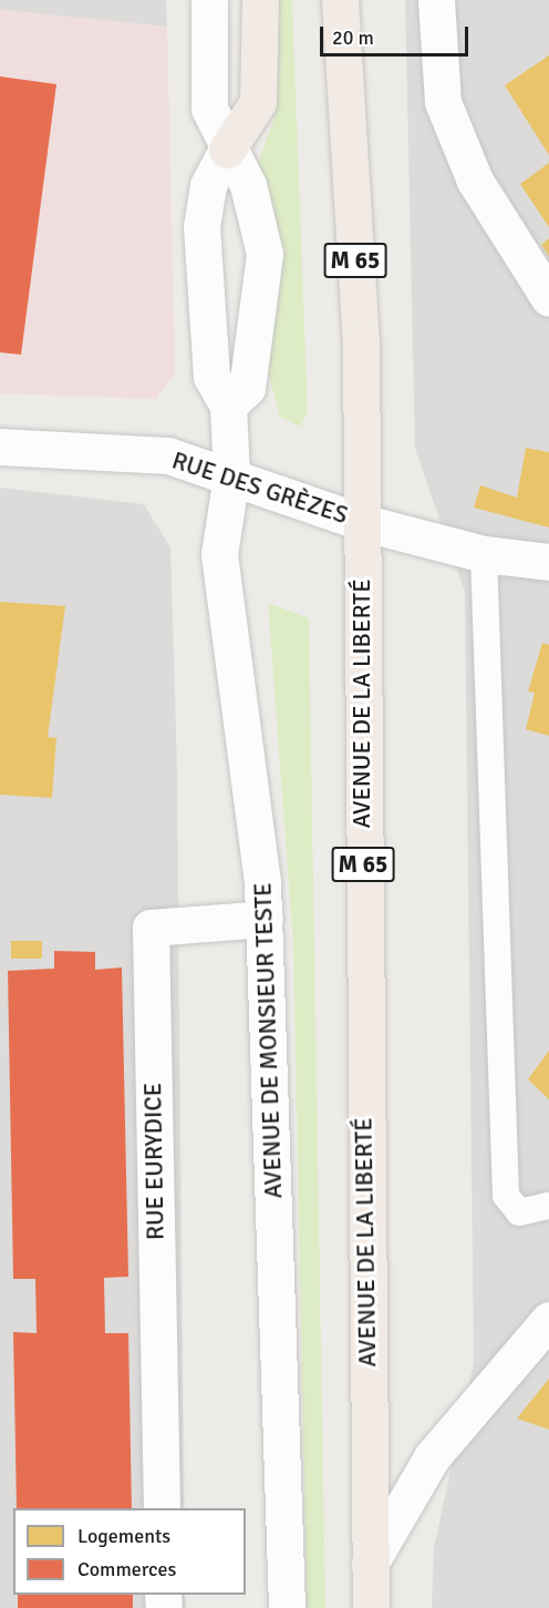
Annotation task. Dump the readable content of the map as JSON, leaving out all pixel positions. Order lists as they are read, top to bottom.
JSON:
{
  "streets": {
    "main road": ["M 65", "AVENUE DE LA LIBERTÉ"],
    "street": ["RUE DES GRÈZES", "AVENUE DE MONSIEUR TESTE", "RUE EURYDICE"]
  },
  "crossings": [
    ["RUE DES GRÈZES", "AVENUE DE LA LIBERTÉ"],
    ["RUE DES GRÈZES", "AVENUE DE MONSIEUR TESTE"],
    ["AVENUE DE MONSIEUR TESTE", "RUE EURYDICE"]
  ],
  "legend": ["Logements", "Commerces"],
  "scale_bar": "20 m"
}
